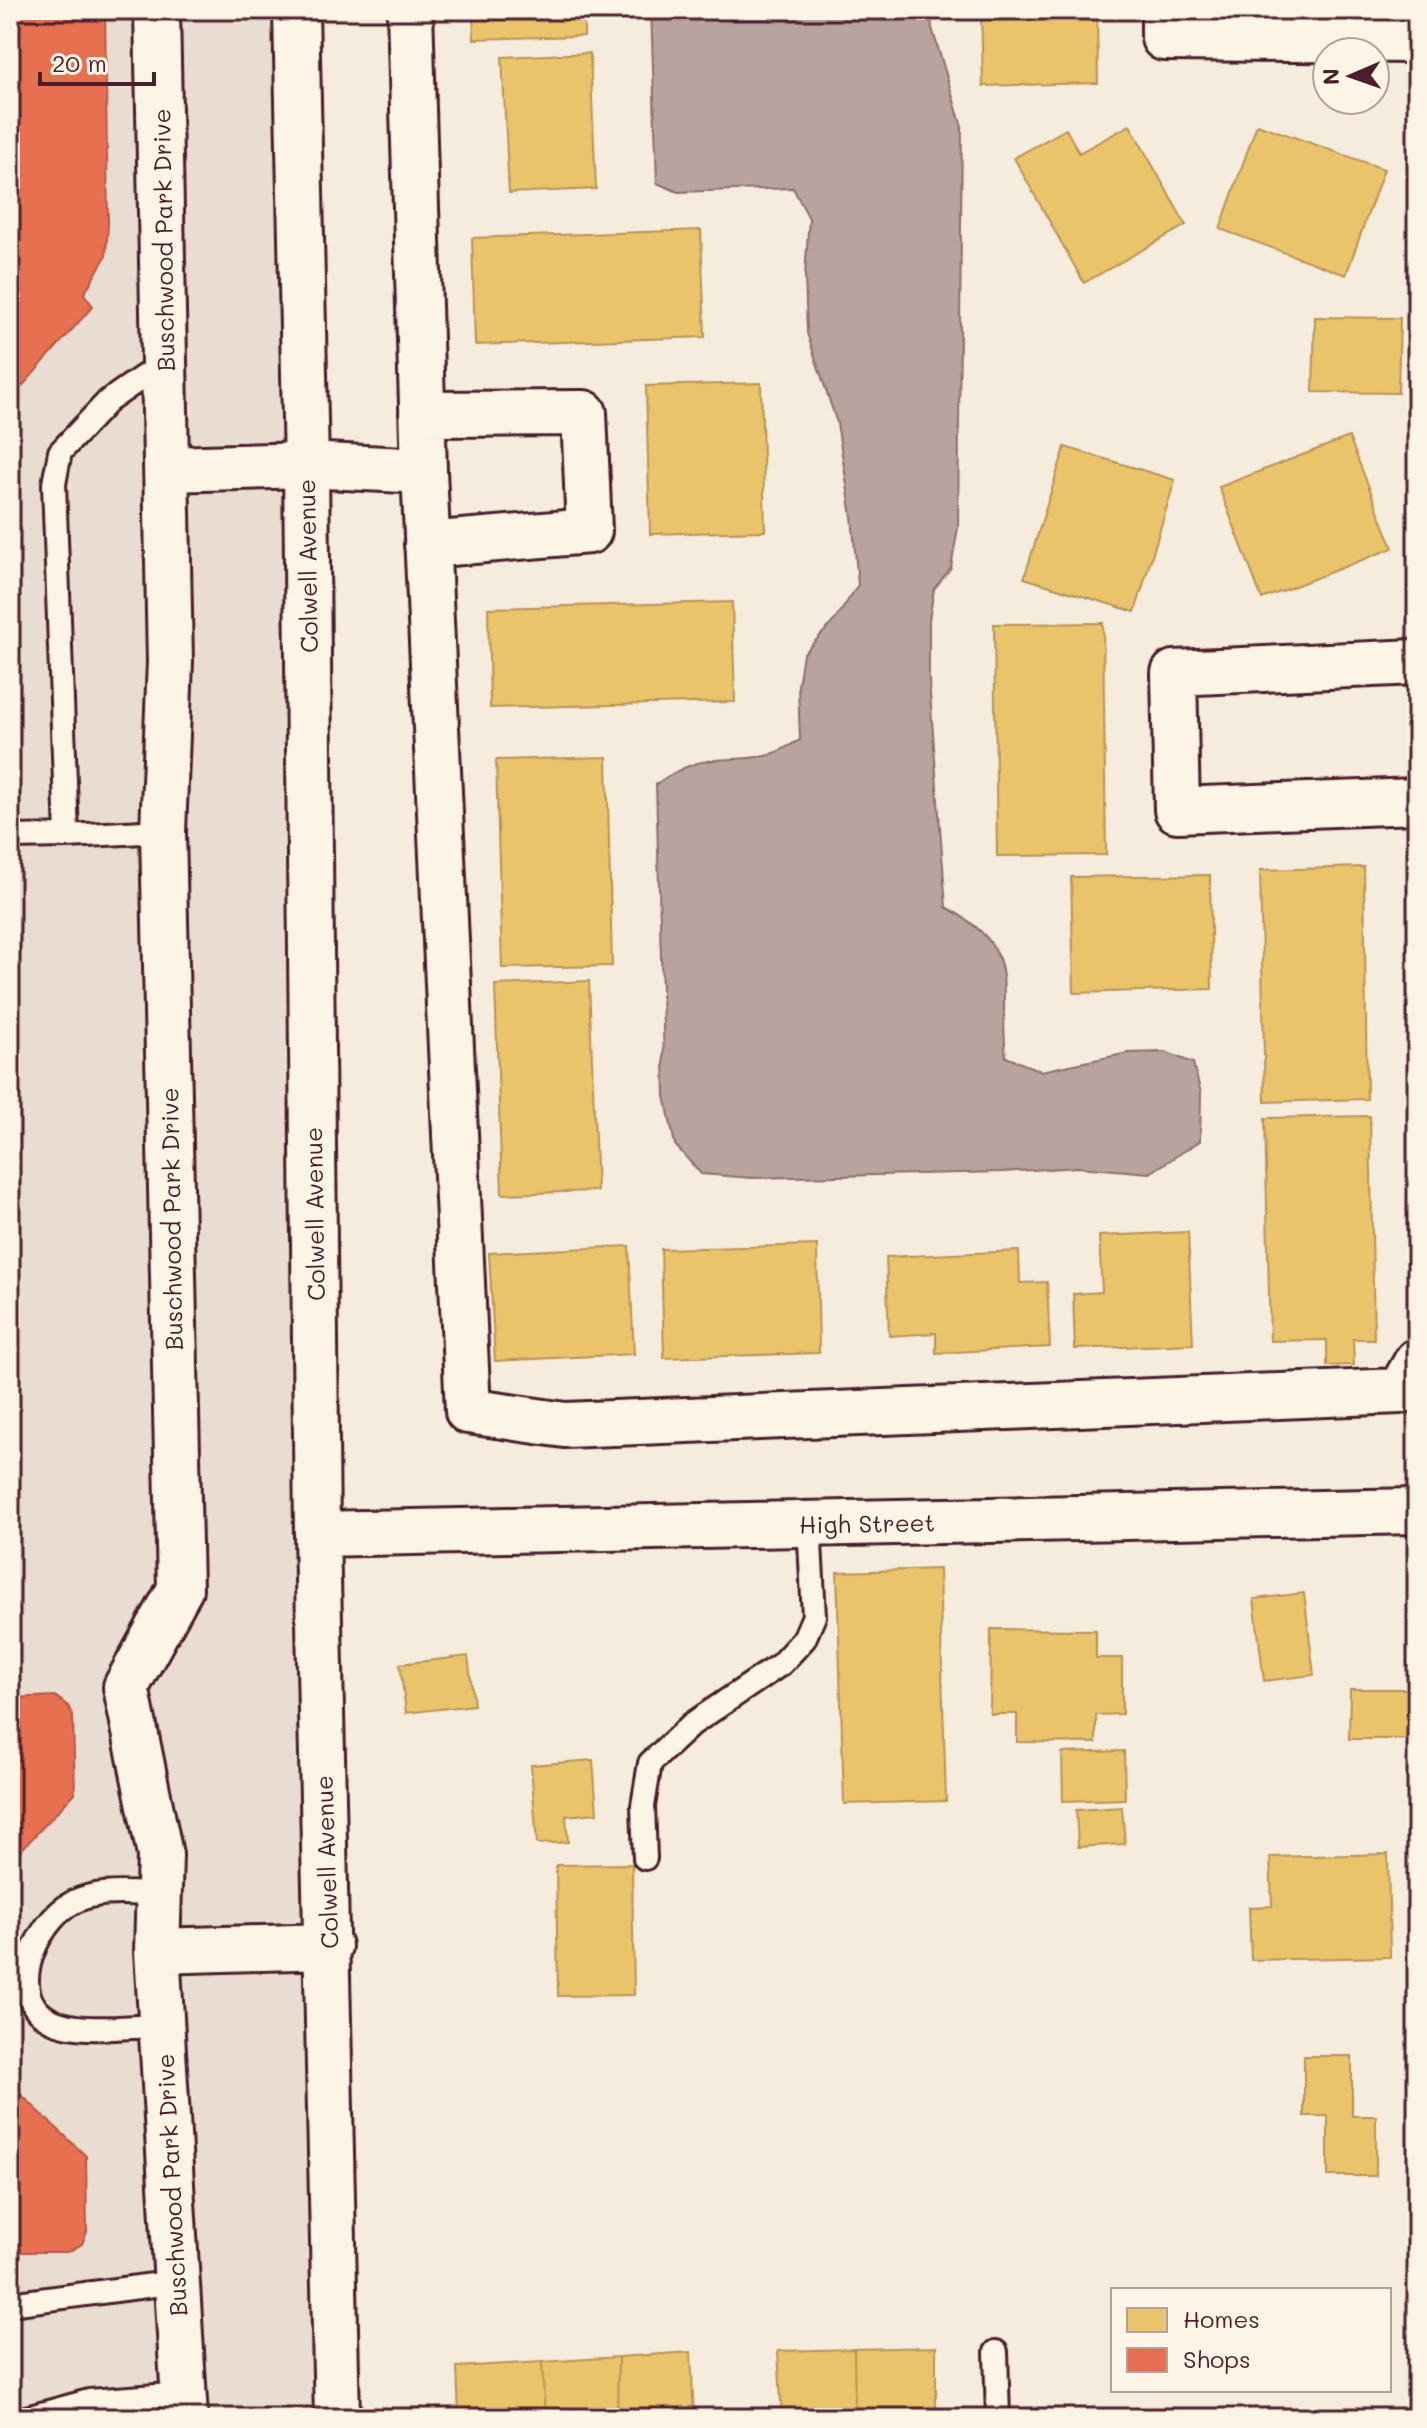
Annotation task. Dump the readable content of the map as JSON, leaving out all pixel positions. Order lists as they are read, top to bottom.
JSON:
{
  "streets": {
    "street": ["Buschwood Park Drive", "Colwell Avenue", "High Street"]
  },
  "crossings": [
    ["Colwell Avenue", "High Street"]
  ],
  "legend": ["Homes", "Shops"],
  "scale_bar": "20 m",
  "north": "left"
}
